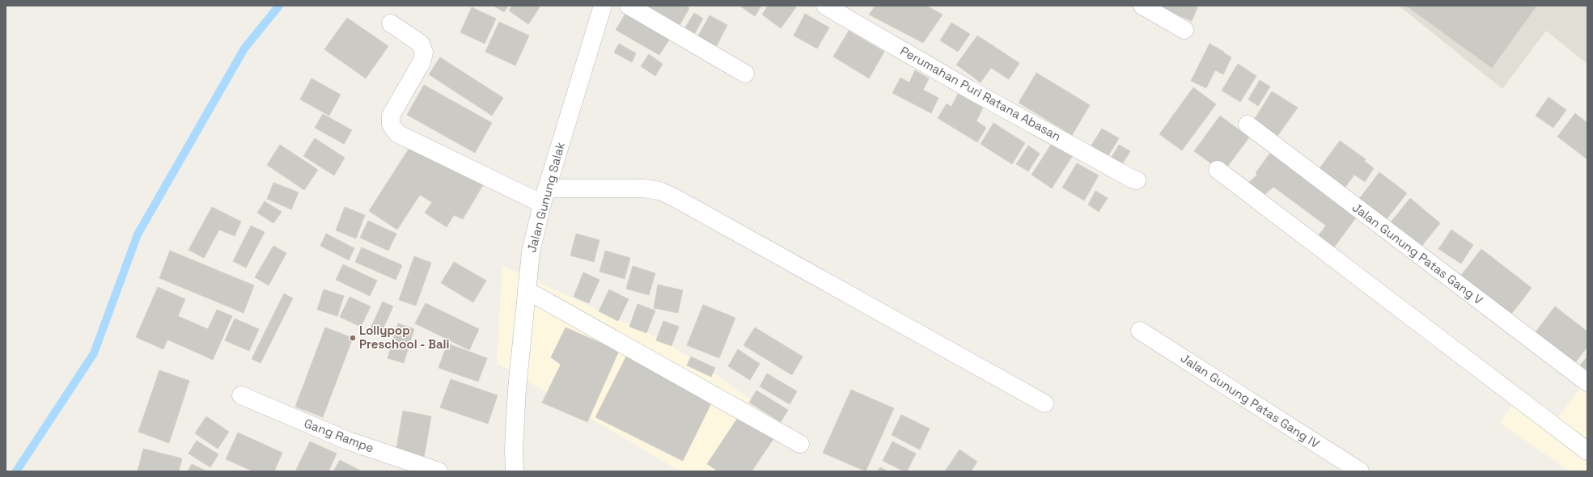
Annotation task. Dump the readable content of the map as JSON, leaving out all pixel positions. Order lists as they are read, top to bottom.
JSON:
{
  "streets": {
    "street": [
      "Perumahan Puri Ratana Abasan",
      "Jalan Gunung Salak",
      "Jalan Gunung Patas Gang V",
      "Jalan Gunung Patas Gang IV",
      "Gang Rampe"
    ]
  },
  "places": ["Lollypop Preschool - Bali"]
}
